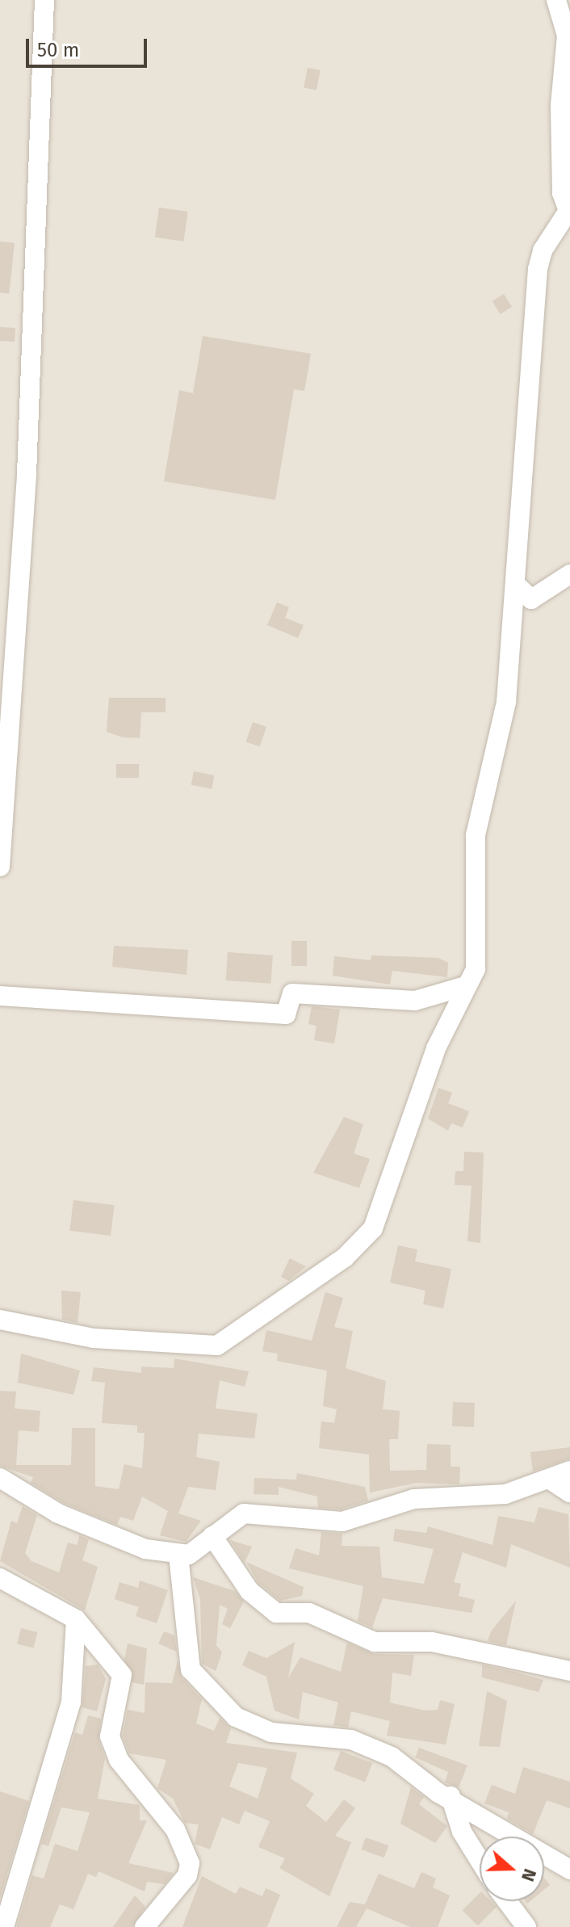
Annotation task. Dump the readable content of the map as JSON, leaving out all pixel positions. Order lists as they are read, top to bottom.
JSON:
{
  "scale_bar": "50 m",
  "north": "right"
}
